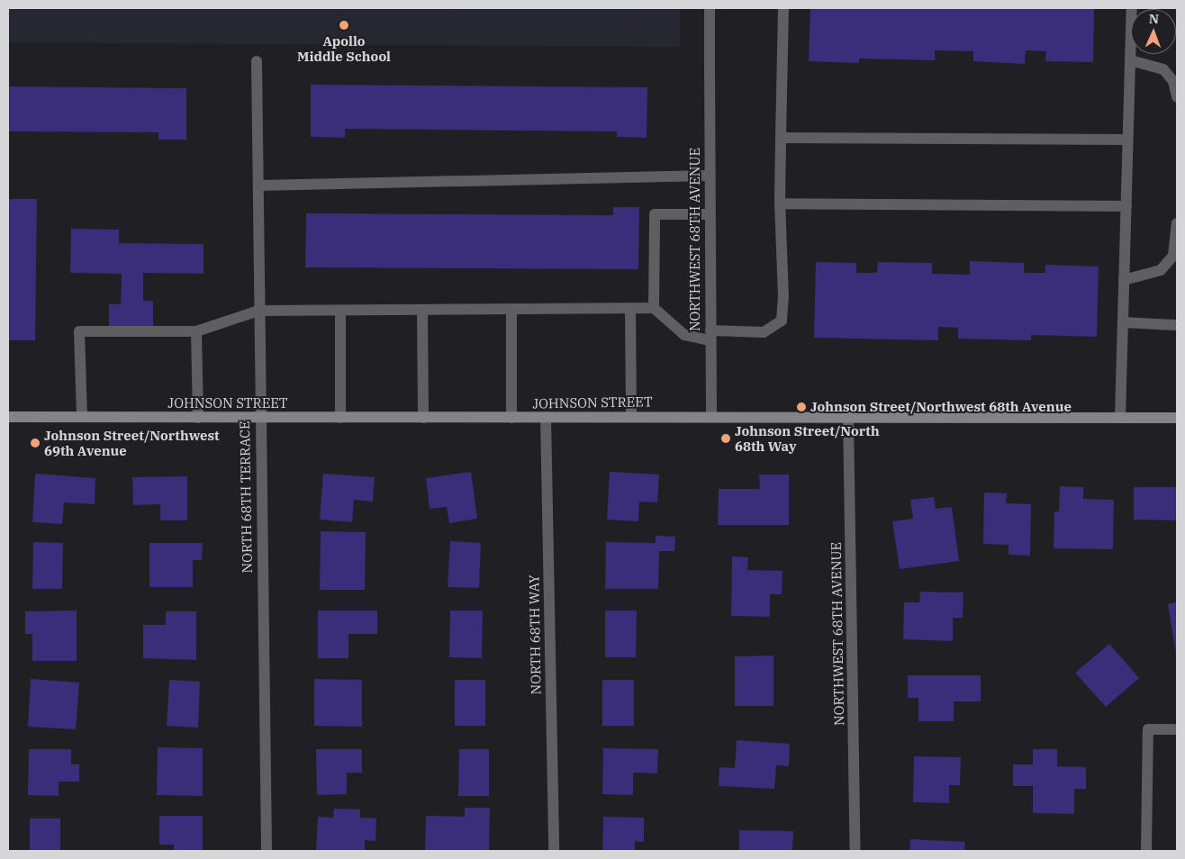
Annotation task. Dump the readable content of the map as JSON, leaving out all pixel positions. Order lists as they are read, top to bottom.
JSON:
{
  "streets": {
    "street": [
      "NORTHWEST 68TH AVENUE",
      "JOHNSON STREET",
      "NORTH 68TH TERRACE",
      "NORTH 68TH WAY"
    ]
  },
  "crossings": [
    ["NORTHWEST 68TH AVENUE", "JOHNSON STREET"],
    ["JOHNSON STREET", "NORTH 68TH TERRACE"],
    ["JOHNSON STREET", "NORTH 68TH WAY"]
  ],
  "places": [
    "Apollo Middle School",
    "Johnson Street/Northwest 68th Avenue",
    "Johnson Street/North 68th Way",
    "Johnson Street/Northwest 69th Avenue"
  ],
  "north": "top"
}
